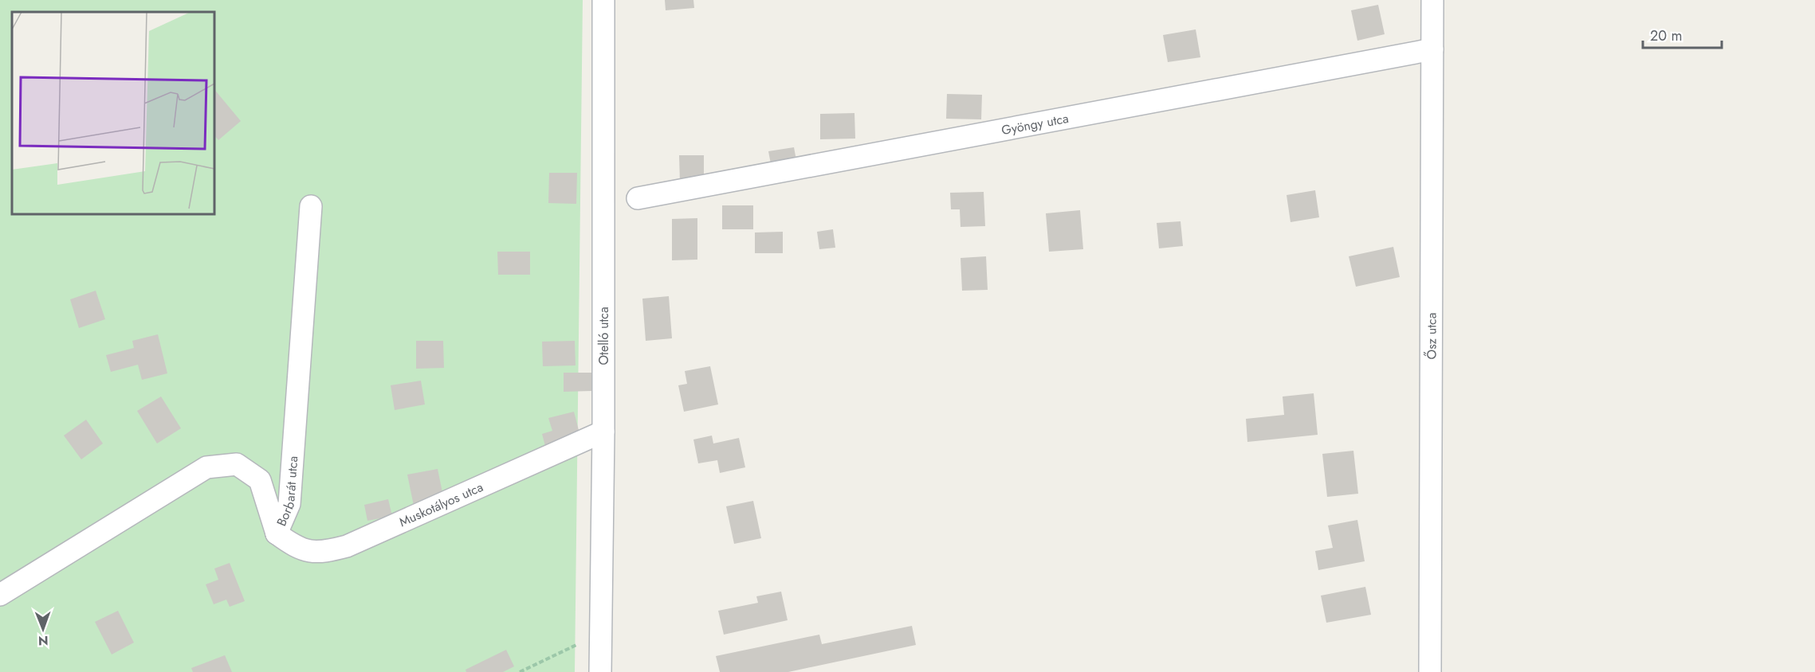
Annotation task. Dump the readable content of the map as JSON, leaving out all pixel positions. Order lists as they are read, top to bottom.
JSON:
{
  "streets": {
    "street": [
      "Gyöngy utca",
      "Otelló utca",
      "Ősz utca",
      "Borbarát utca",
      "Muskotályos utca"
    ]
  },
  "crossings": [
    ["Gyöngy utca", "Ősz utca"],
    ["Otelló utca", "Muskotályos utca"],
    ["Borbarát utca", "Muskotályos utca"]
  ],
  "scale_bar": "20 m",
  "north": "bottom"
}
